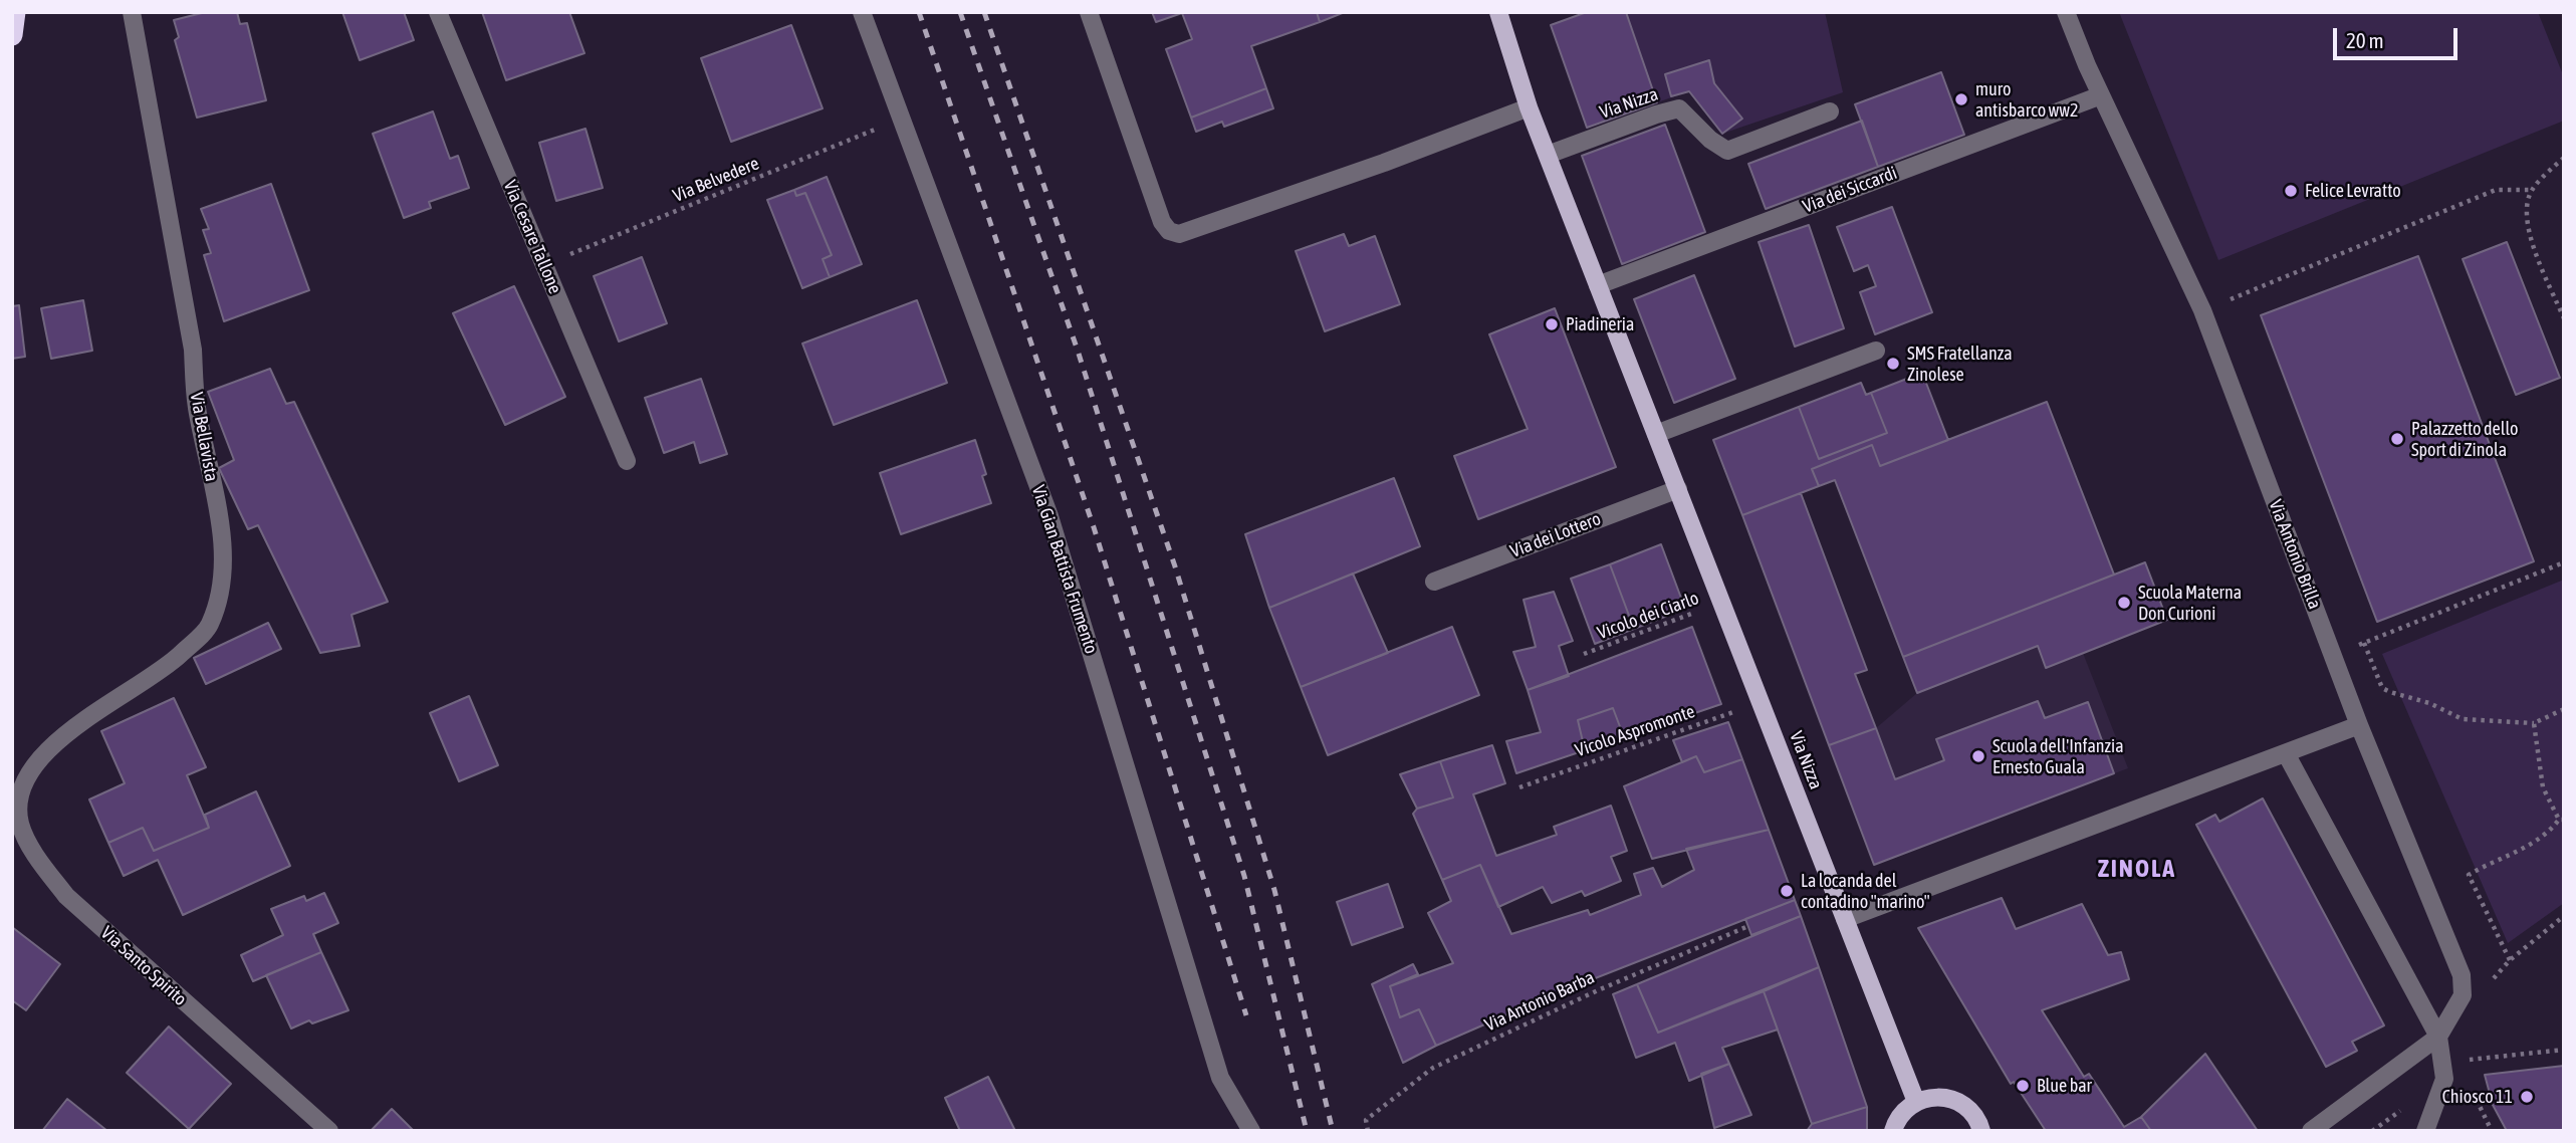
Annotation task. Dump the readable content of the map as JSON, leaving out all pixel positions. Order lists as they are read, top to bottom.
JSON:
{
  "streets": {
    "main road": ["Via Nizza"],
    "street": [
      "Via dei Siccardi",
      "Via Cesare Tallone",
      "Via Bellavista",
      "Via dei Lottero",
      "Via Antonio Brilla",
      "Via Gian Battista Frumento",
      "Via Santo Spirito"
    ],
    "path": [
      "Via Belvedere",
      "Vicolo dei Ciarlo",
      "Vicolo Aspromonte",
      "Via Antonio Barba"
    ]
  },
  "crossings": [
    ["Via Nizza", "Via dei Siccardi"],
    ["Via Nizza", "Via dei Lottero"],
    ["Via Nizza", "Vicolo dei Ciarlo"],
    ["Via Nizza", "Vicolo Aspromonte"],
    ["Via Belvedere", "Via Cesare Tallone"],
    ["Via Belvedere", "Via Gian Battista Frumento"],
    ["Via Bellavista", "Via Santo Spirito"]
  ],
  "districts": ["ZINOLA"],
  "places": [
    "muro antisbarco ww2",
    "Felice Levratto",
    "Piadineria",
    "SMS Fratellanza Zinolese",
    "Palazzetto dello Sport di Zinola",
    "Scuola Materna Don Curioni",
    "Scuola dell'Infanzia Ernesto Guala",
    "La locanda del contadino \"marino\"",
    "Blue bar",
    "Chiosco 11"
  ],
  "scale_bar": "20 m"
}
